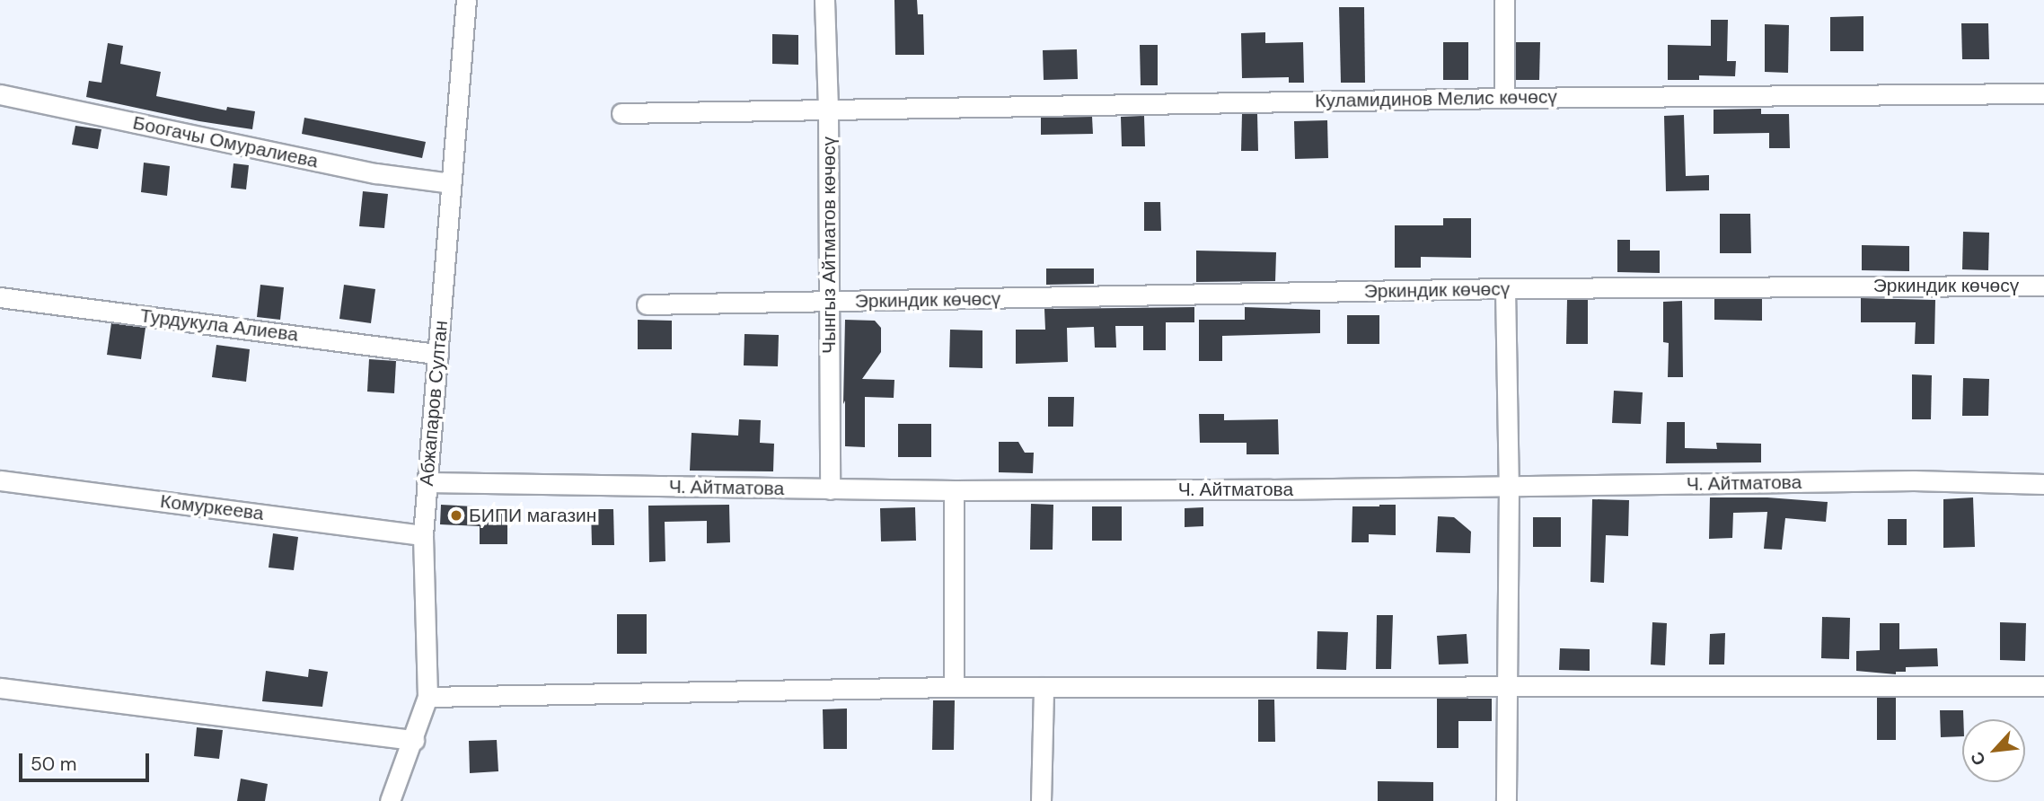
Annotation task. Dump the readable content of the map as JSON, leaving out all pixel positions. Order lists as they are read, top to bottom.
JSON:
{
  "streets": {
    "street": [
      "Куламидинов Мелис көчөсү",
      "Боогачы Омуралиева",
      "Чынгыз Айтматов көчөсү",
      "Эркиндик көчөсү",
      "Турдукула Алиева",
      "Абжапаров Султан",
      "Ч. Айтматова",
      "Комуркеева"
    ]
  },
  "crossings": [
    ["Куламидинов Мелис көчөсү", "Чынгыз Айтматов көчөсү"],
    ["Боогачы Омуралиева", "Абжапаров Султан"],
    ["Чынгыз Айтматов көчөсү", "Эркиндик көчөсү"],
    ["Чынгыз Айтматов көчөсү", "Ч. Айтматова"],
    ["Турдукула Алиева", "Абжапаров Султан"],
    ["Абжапаров Султан", "Ч. Айтматова"],
    ["Абжапаров Султан", "Комуркеева"]
  ],
  "places": ["БИПИ магазин"],
  "scale_bar": "50 m",
  "north": "bottom left"
}
